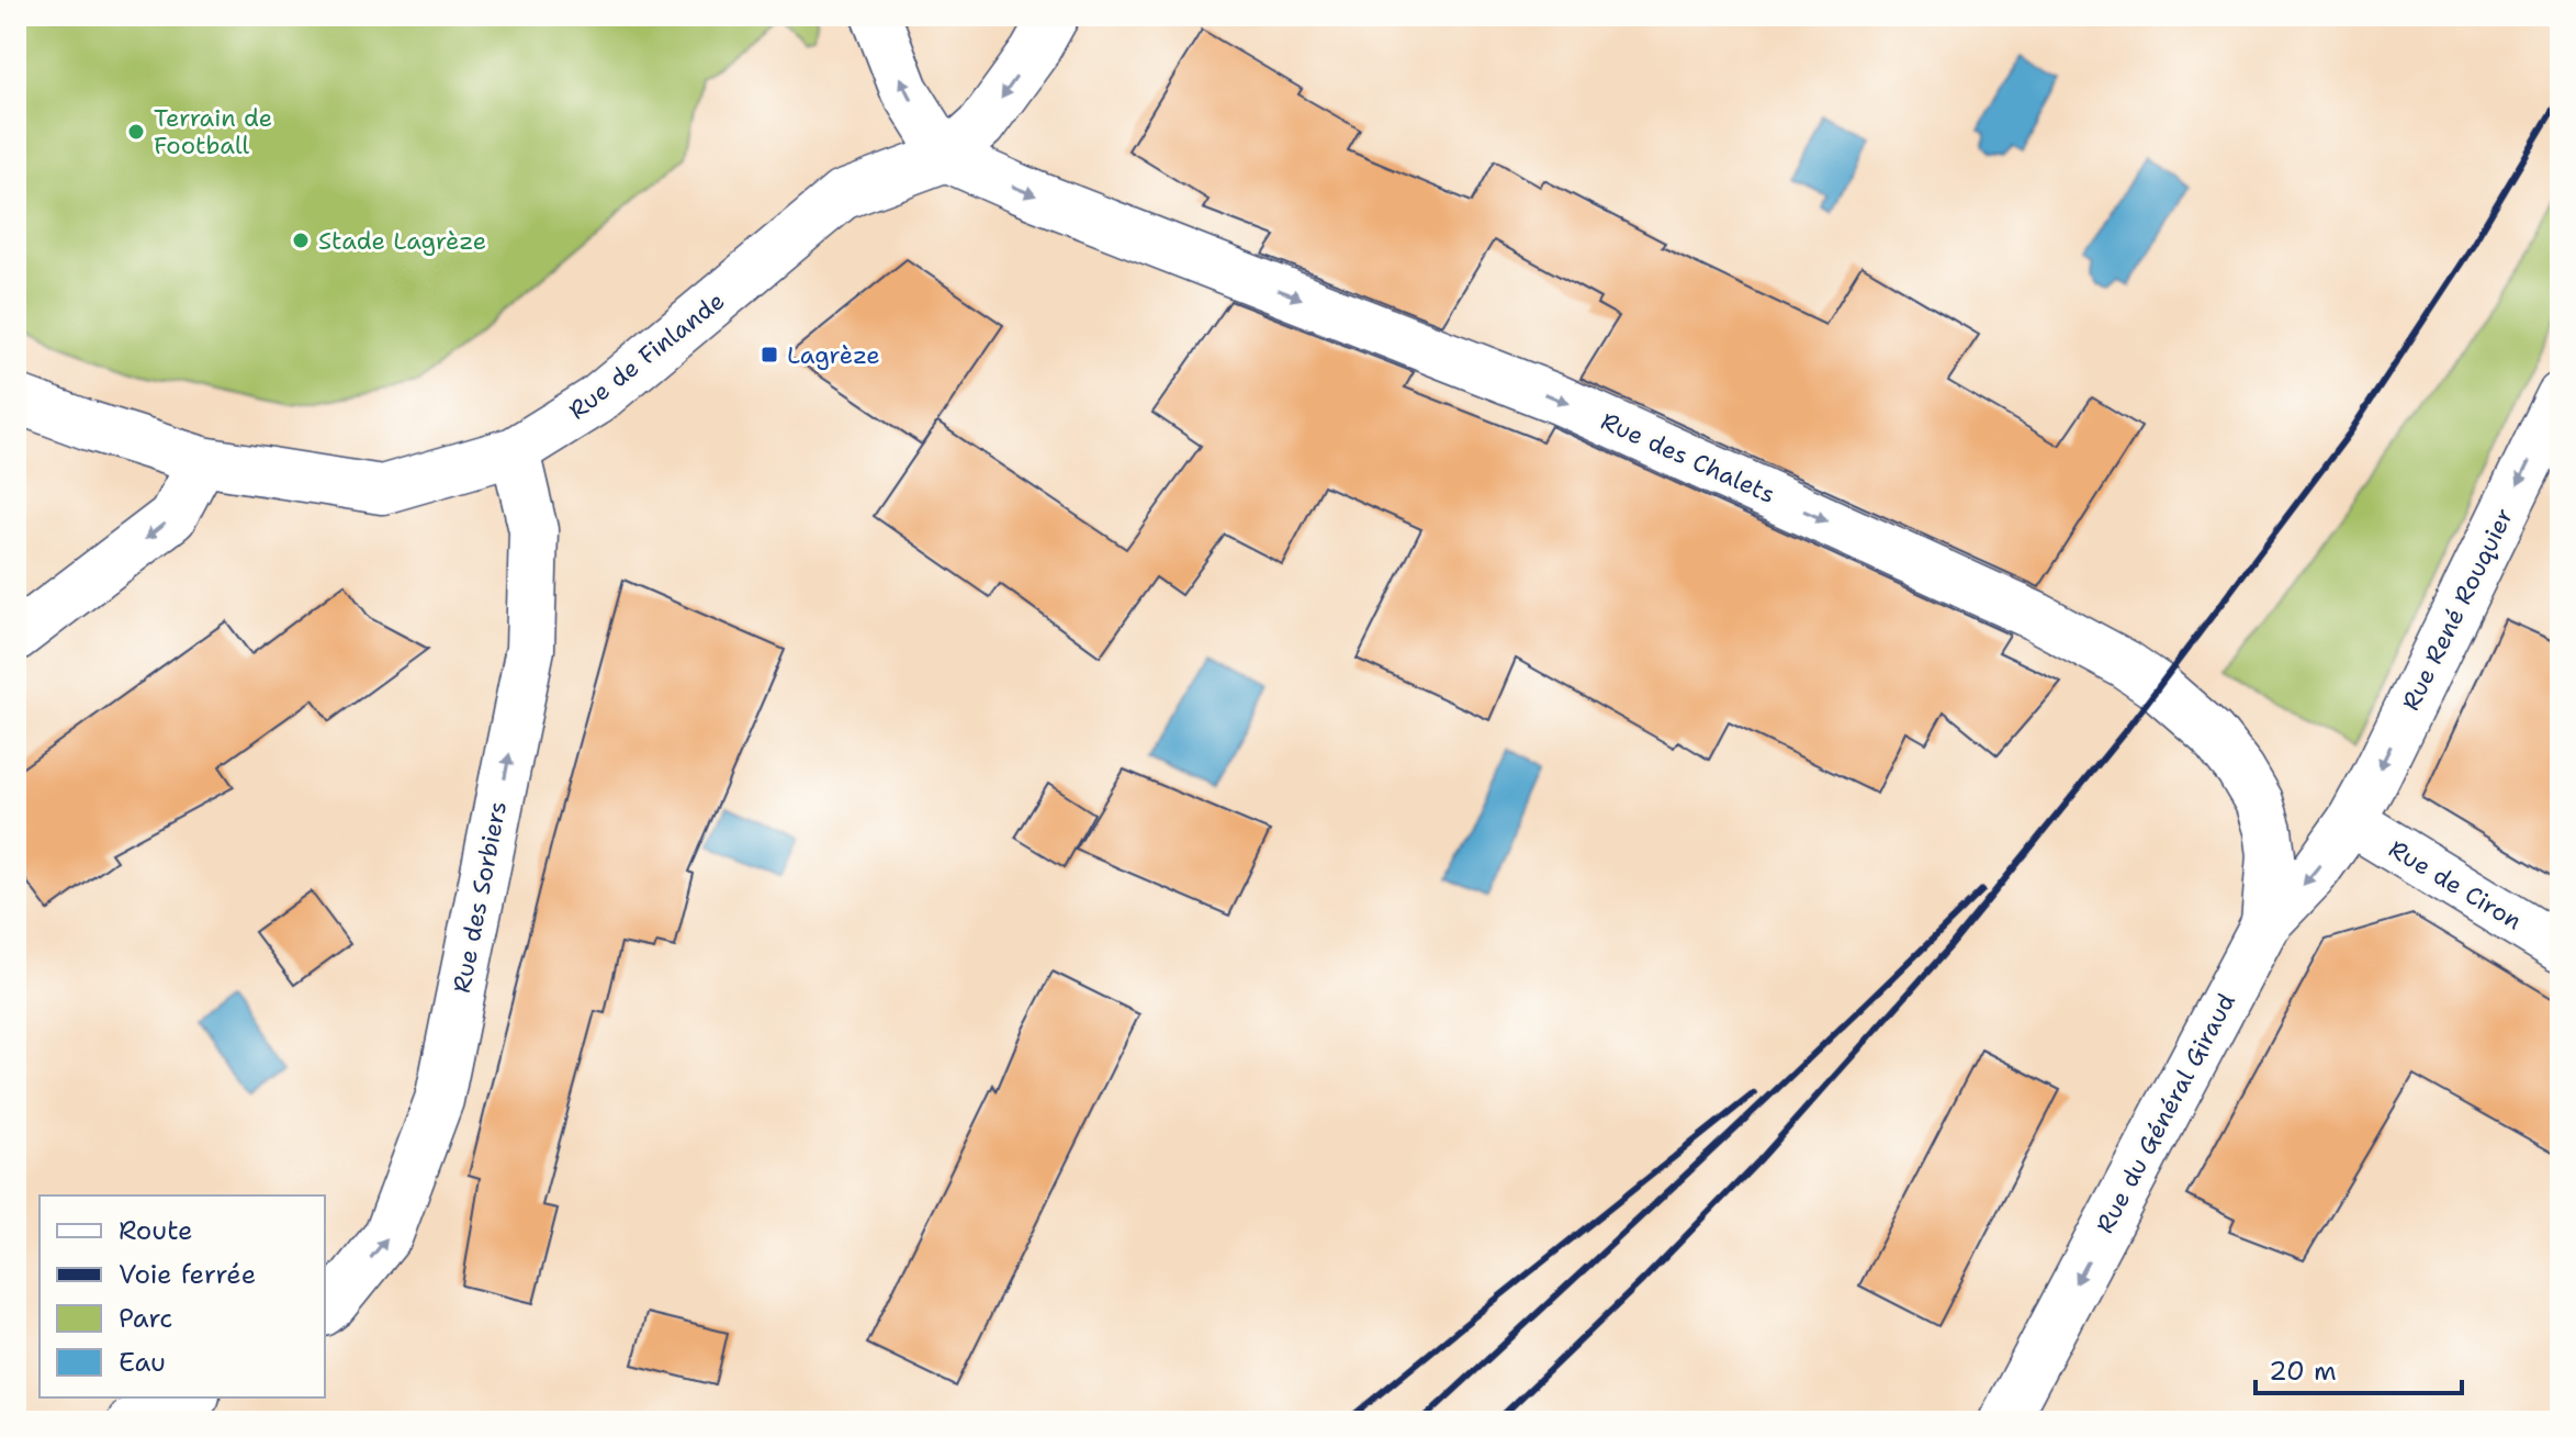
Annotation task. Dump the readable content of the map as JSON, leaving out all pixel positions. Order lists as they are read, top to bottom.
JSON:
{
  "streets": {
    "street": [
      "Rue de Finlande",
      "Rue des Chalets",
      "Rue René Rouquier",
      "Rue de Ciron",
      "Rue des Sorbiers",
      "Rue du Général Giraud"
    ]
  },
  "crossings": [
    ["Rue de Finlande", "Rue des Chalets"],
    ["Rue de Finlande", "Rue des Sorbiers"],
    ["Rue des Chalets", "Rue du Général Giraud"],
    ["Rue René Rouquier", "Rue de Ciron"],
    ["Rue René Rouquier", "Rue du Général Giraud"],
    ["Rue de Ciron", "Rue du Général Giraud"]
  ],
  "one_way": [
    "Rue des Chalets",
    "Rue René Rouquier",
    "Rue des Sorbiers",
    "Rue du Général Giraud"
  ],
  "places": {
    "other": ["Terrain de Football", "Stade Lagrèze"],
    "transit": ["Lagrèze"]
  },
  "legend": [
    "Route",
    "Voie ferrée",
    "Parc",
    "Eau"
  ],
  "scale_bar": "20 m"
}
